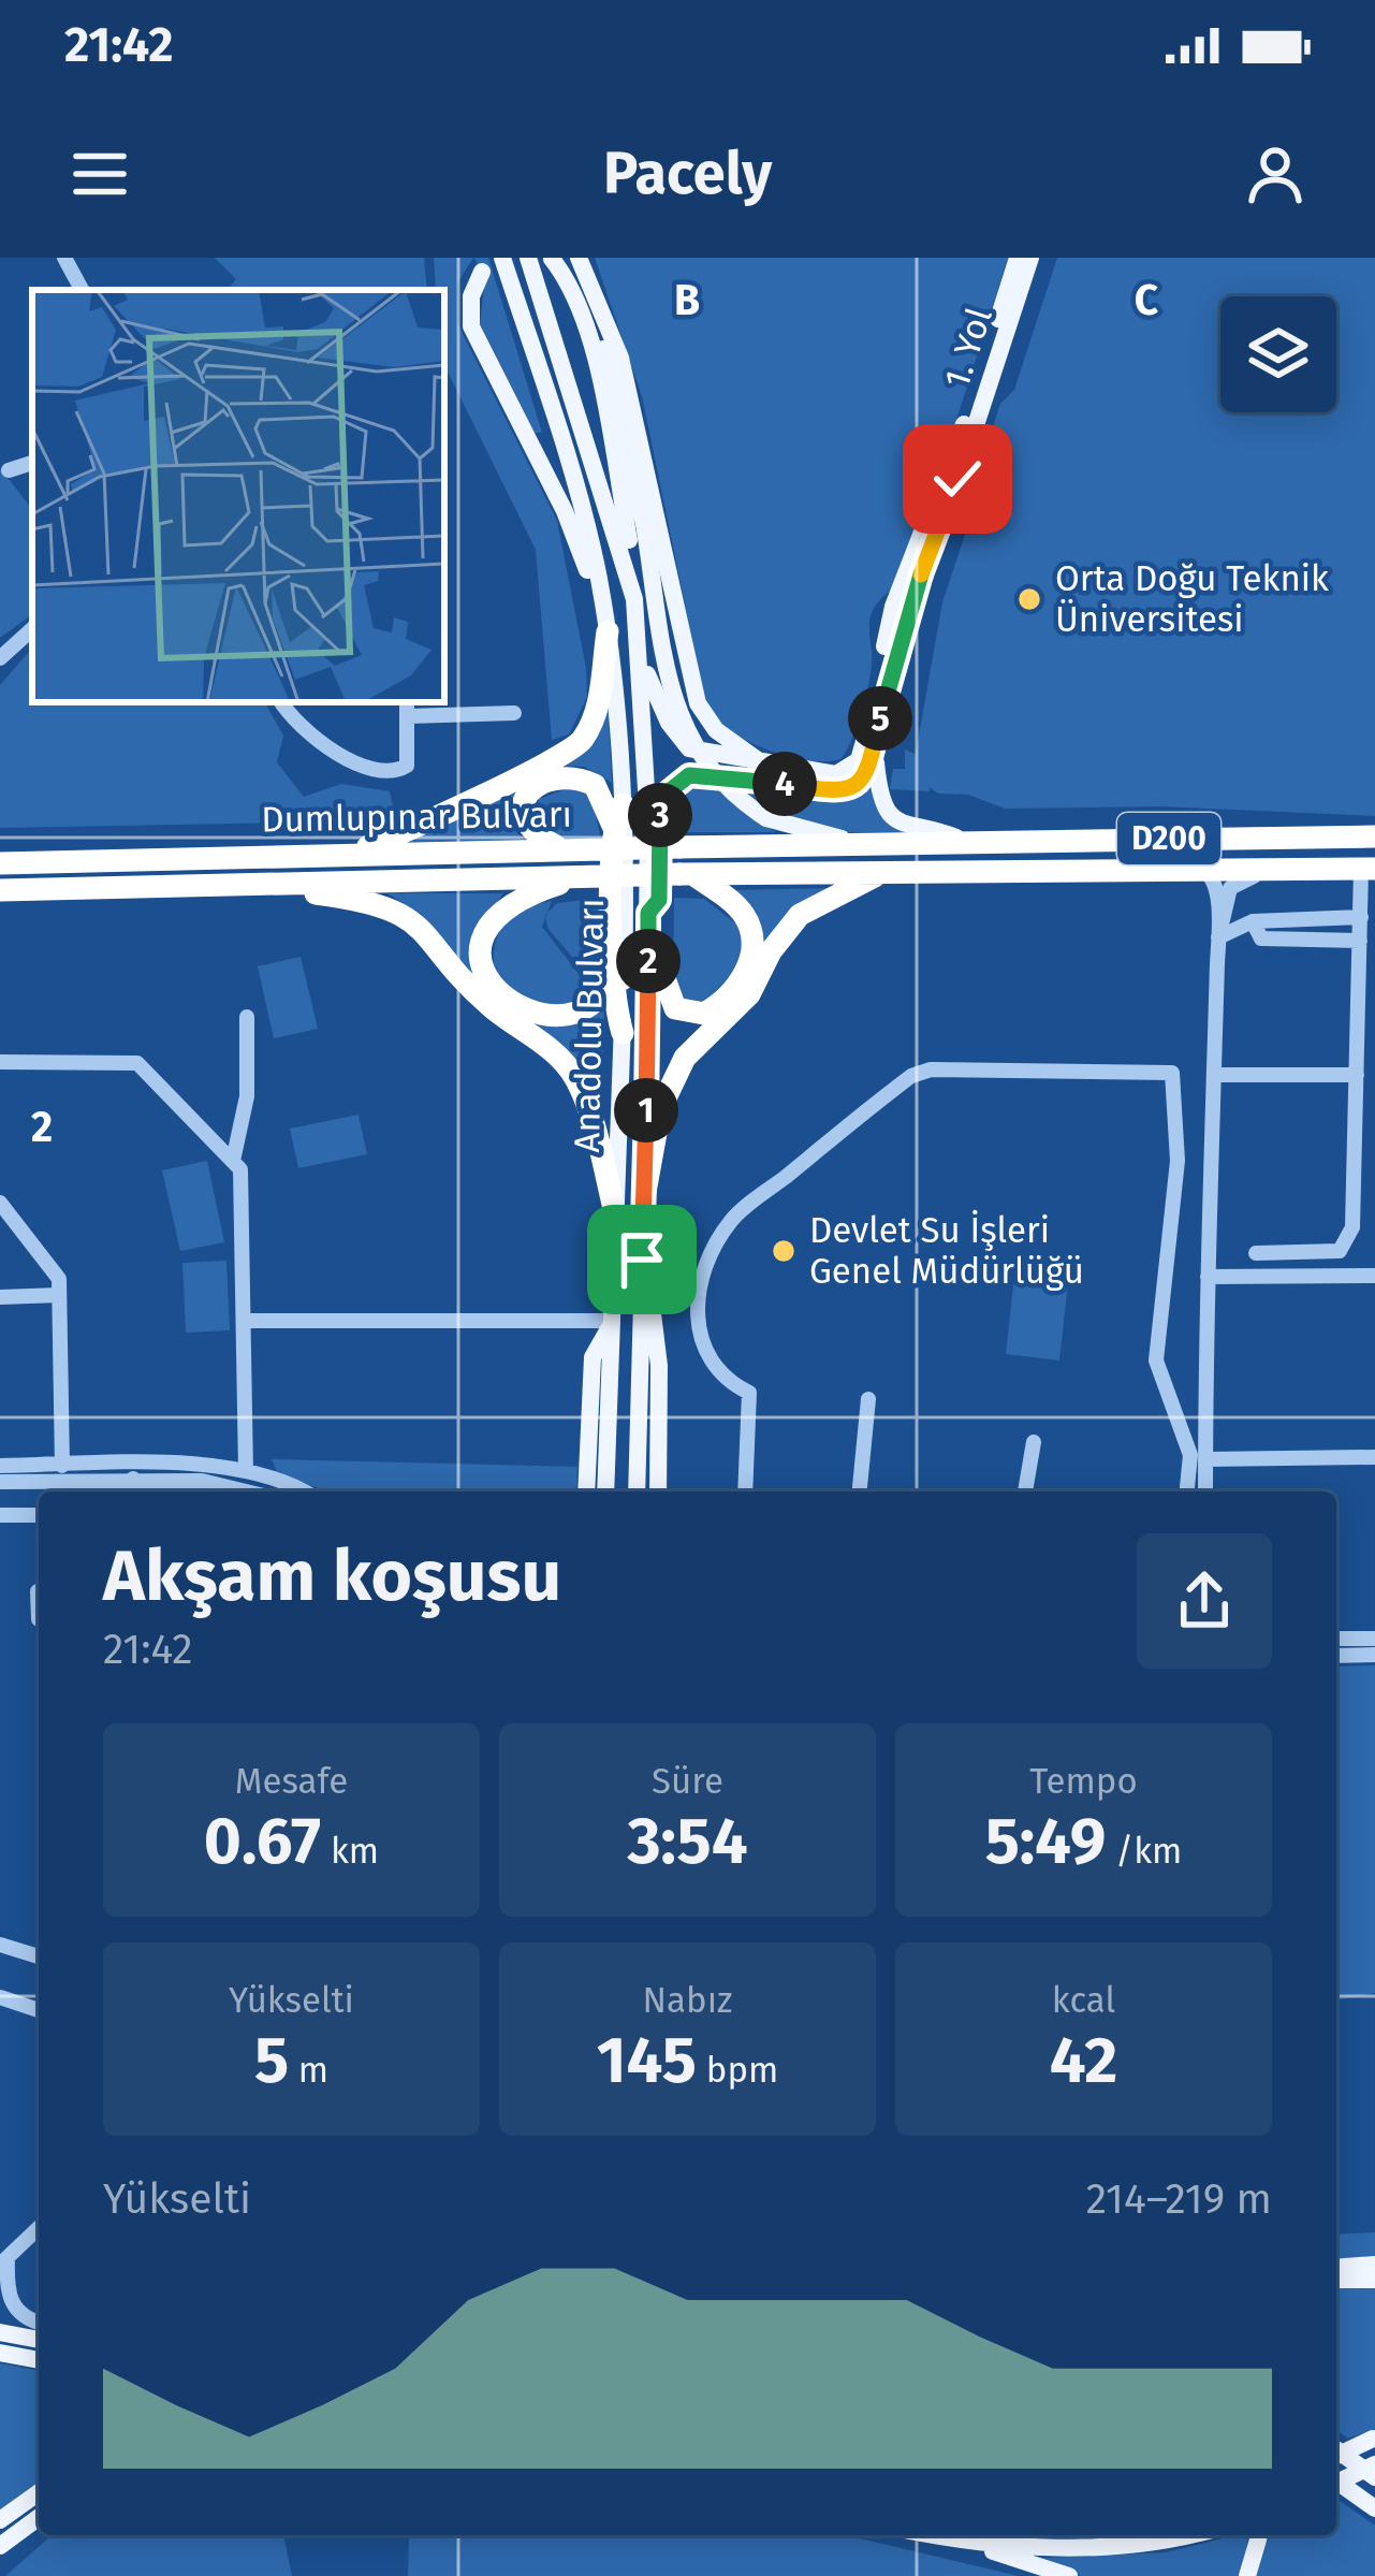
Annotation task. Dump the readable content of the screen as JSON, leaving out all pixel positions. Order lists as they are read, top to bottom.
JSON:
{
  "streets": {
    "highway": ["Dumlupınar Bulvarı", "D200"],
    "main road": ["1. Yol", "Anadolu Bulvarı"]
  },
  "crossings": [
    ["Dumlupınar Bulvarı", "Anadolu Bulvarı"]
  ],
  "places": ["Orta Doğu Teknik Üniversitesi", "Devlet Su İşleri Genel Müdürlüğü"],
  "page": {
    "status": "21:42",
    "header": "Pacely",
    "pins": [
      "5",
      "4",
      "3",
      "2",
      "1"
    ],
    "heading": ["Akşam koşusu", "21:42"],
    "stats": [
      ["Mesafe", "0.67 km"],
      ["Süre", "3:54"],
      ["Tempo", "5:49 /km"],
      ["Yükselti", "5 m"],
      ["Nabız", "145 bpm"],
      ["kcal", "42"]
    ],
    "chart": ["Yükselti", "214–219 m"]
  },
  "grid": {
    "columns": ["B", "C"],
    "rows": ["2"]
  }
}
